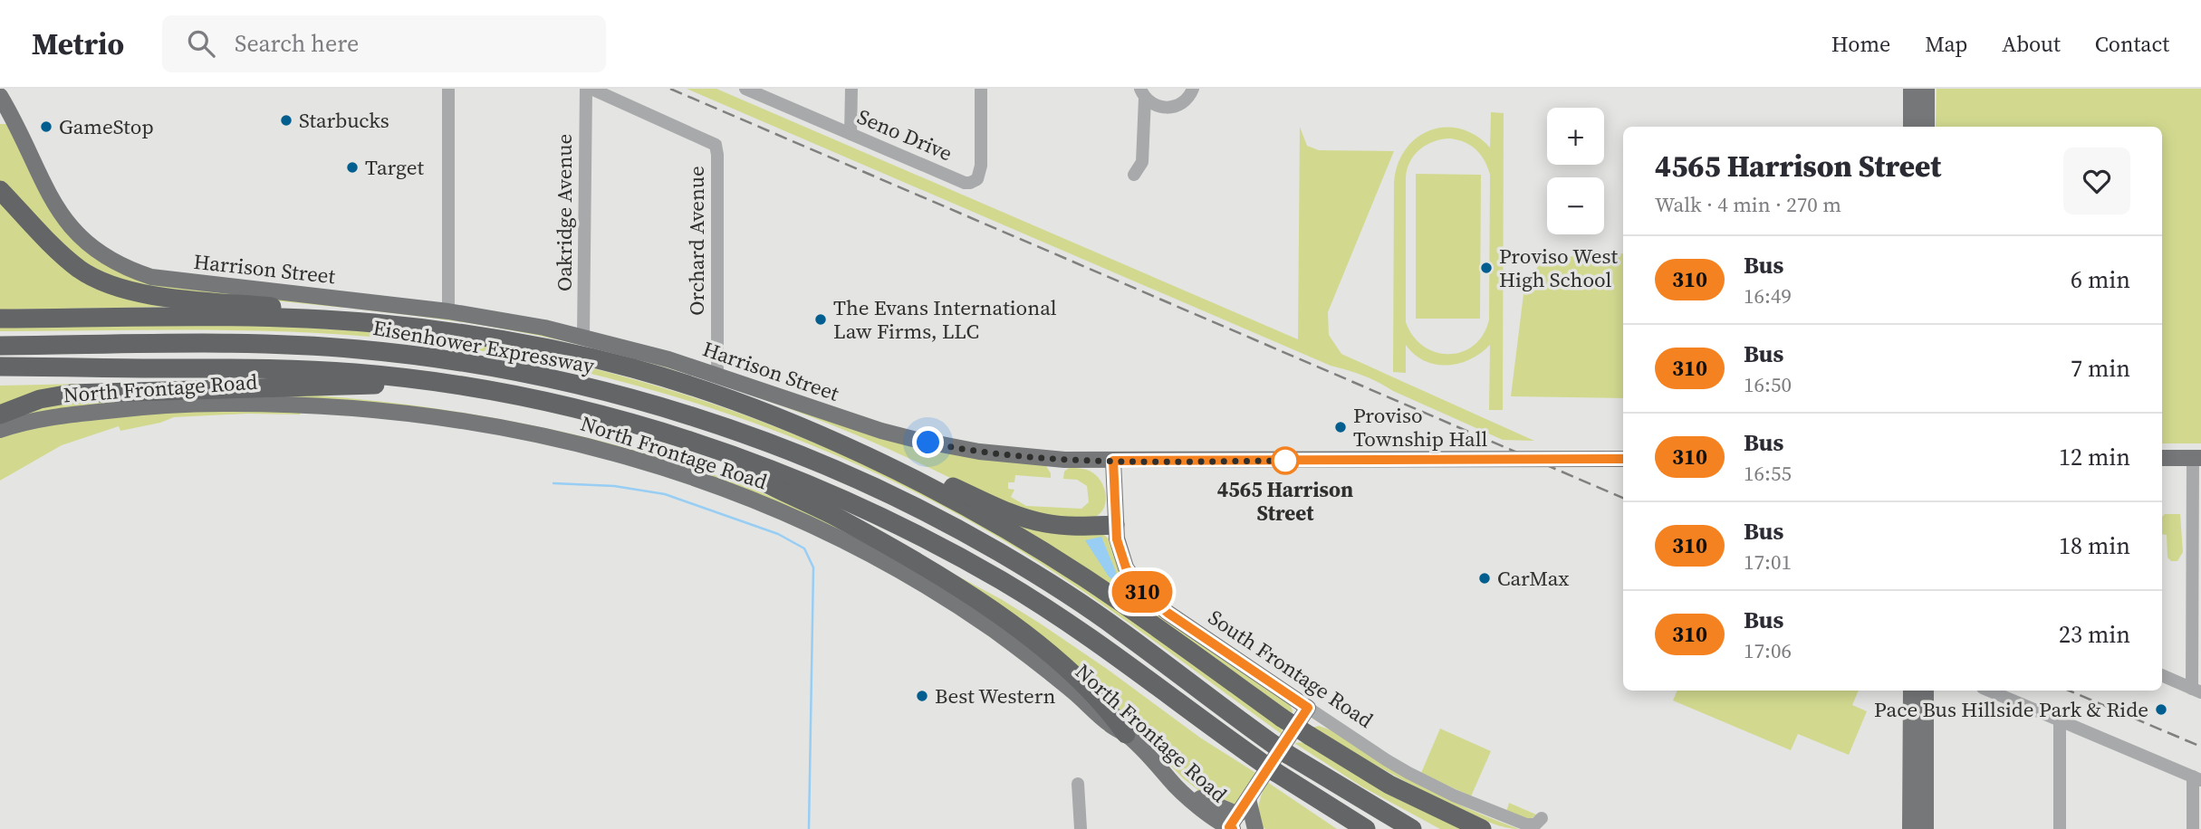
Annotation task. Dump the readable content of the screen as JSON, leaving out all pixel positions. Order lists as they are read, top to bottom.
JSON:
{
  "streets": {
    "highway": ["Eisenhower Expressway"],
    "main road": ["Harrison Street", "North Frontage Road", "South Frontage Road"],
    "street": ["Seno Drive", "Oakridge Avenue", "Orchard Avenue"]
  },
  "crossings": [
    ["Oakridge Avenue", "Harrison Street"],
    ["Orchard Avenue", "Harrison Street"],
    ["Harrison Street", "South Frontage Road"]
  ],
  "places": [
    "Starbucks",
    "GameStop",
    "Target",
    "Proviso West High School",
    "The Evans International Law Firms, LLC",
    "Proviso Township Hall",
    "4565 Harrison Street",
    "CarMax",
    "Best Western",
    "Pace Bus Hillside Park & Ride"
  ],
  "lines": ["bus line 310"],
  "page": {
    "header": "Metrio",
    "search": "Search here",
    "nav": [
      "Home",
      "Map",
      "About",
      "Contact"
    ],
    "on_map": "310",
    "map_buttons": ["+", "−"],
    "heading": ["4565 Harrison Street", "Walk · 4 min · 270 m"],
    "list": [
      {
        "mark": "310",
        "name": "Bus",
        "note": "16:49",
        "value": "6 min"
      },
      {
        "mark": "310",
        "name": "Bus",
        "note": "16:50",
        "value": "7 min"
      },
      {
        "mark": "310",
        "name": "Bus",
        "note": "16:55",
        "value": "12 min"
      },
      {
        "mark": "310",
        "name": "Bus",
        "note": "17:01",
        "value": "18 min"
      },
      {
        "mark": "310",
        "name": "Bus",
        "note": "17:06",
        "value": "23 min"
      }
    ]
  }
}
